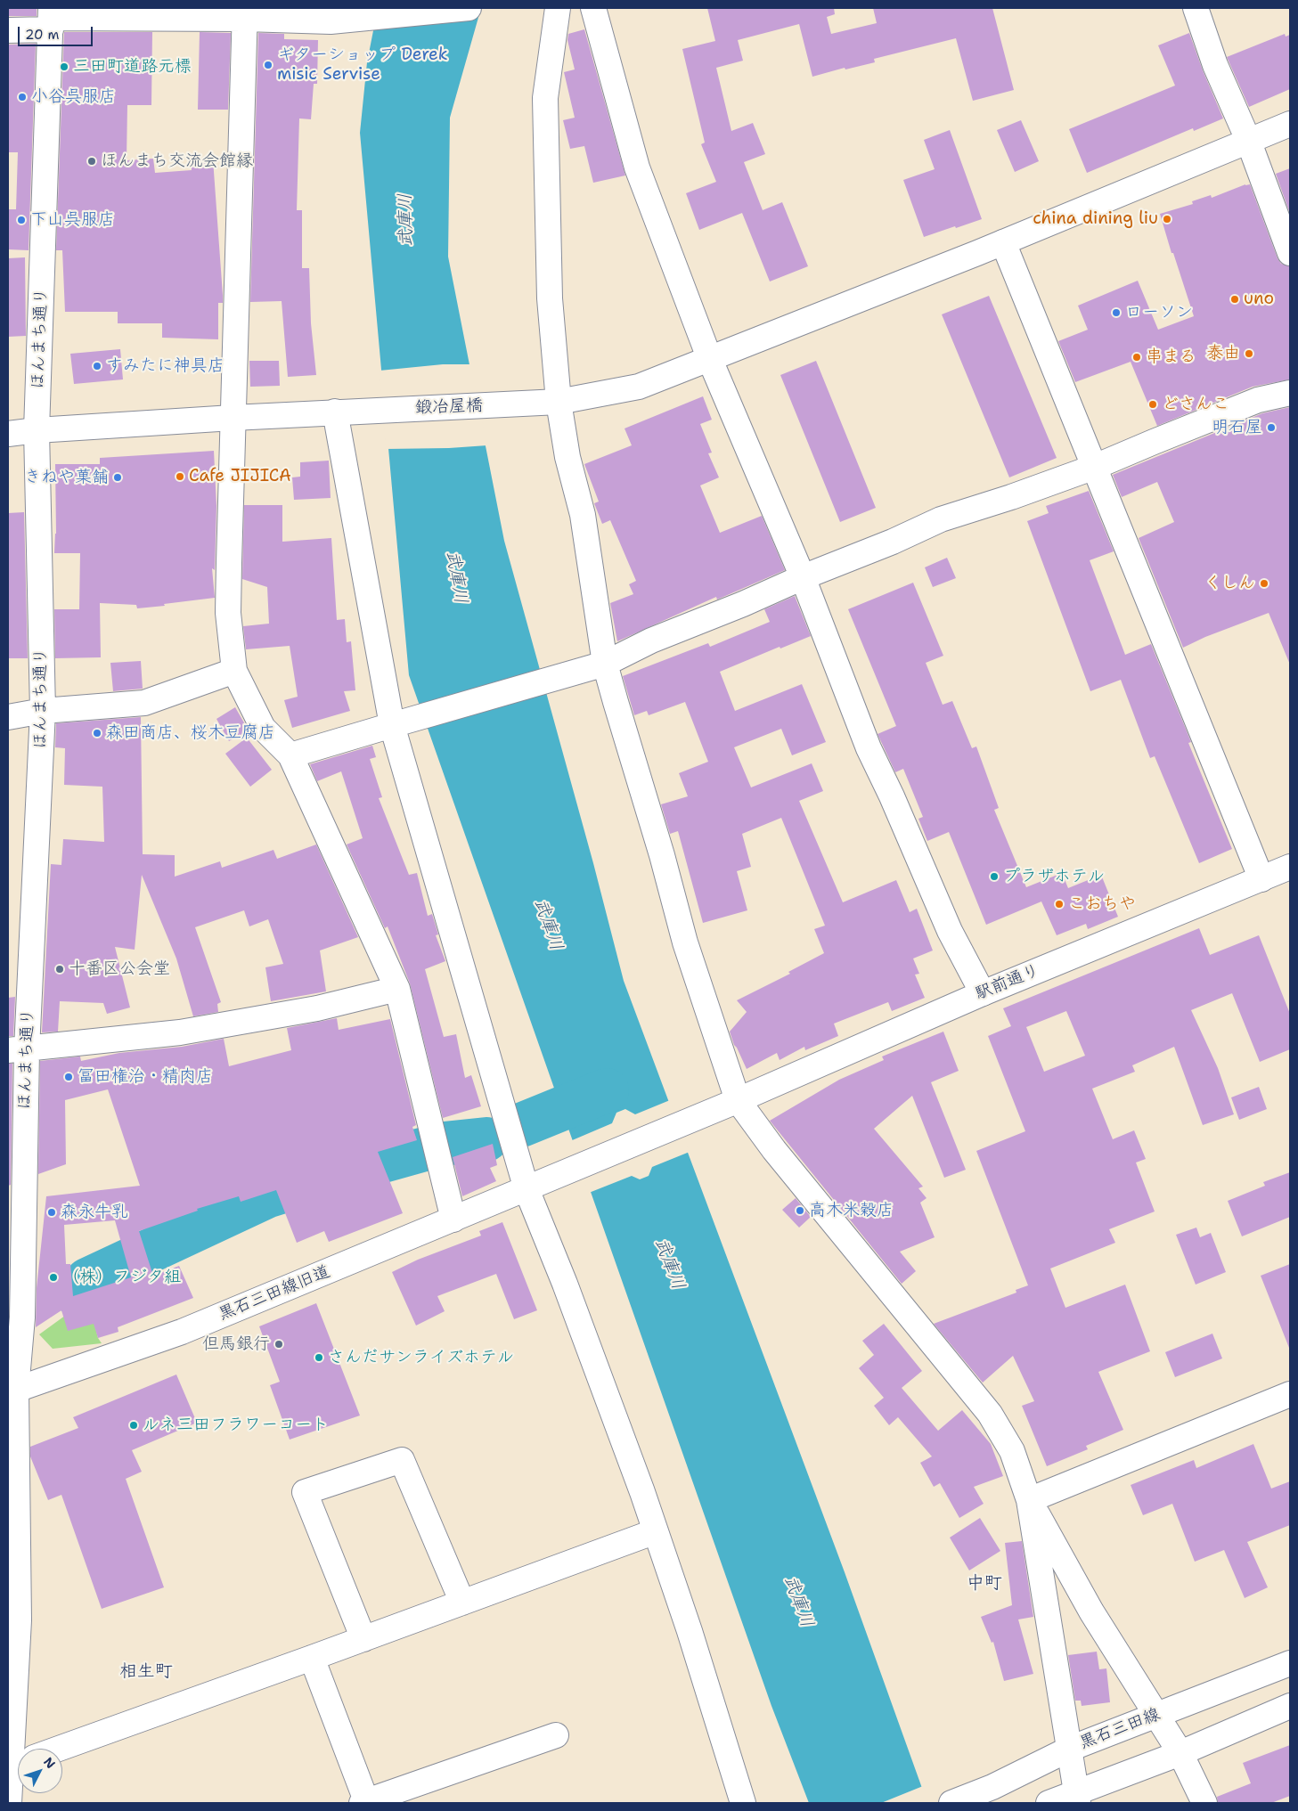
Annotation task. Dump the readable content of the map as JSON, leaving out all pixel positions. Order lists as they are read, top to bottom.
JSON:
{
  "streets": {
    "street": [
      "ほんまち通り",
      "鍛冶屋橋",
      "駅前通り",
      "黒石三田線旧道",
      "黒石三田線"
    ]
  },
  "crossings": [
    ["ほんまち通り", "鍛冶屋橋"],
    ["ほんまち通り", "黒石三田線旧道"],
    ["駅前通り", "黒石三田線旧道"]
  ],
  "districts": ["中町", "相生町"],
  "water": ["武庫川"],
  "places": [
    "ギターショップ Derek misic Servise",
    "三田町道路元標",
    "小谷呉服店",
    "ほんまち交流会館縁",
    "china dining liu",
    "下山呉服店",
    "uno",
    "ローソン",
    "泰由",
    "串まる",
    "すみたに神具店",
    "どさんこ",
    "明石屋",
    "Cafe JIJICA",
    "きねや菓舗",
    "くしん",
    "森田商店、桜木豆腐店",
    "プラザホテル",
    "こおちや",
    "十番区公会堂",
    "冨田権治・精肉店",
    "高木米穀店",
    "森永牛乳",
    "（株）フジタ組",
    "但馬銀行",
    "さんだサンライズホテル",
    "ルネ三田フラワーコート"
  ],
  "scale_bar": "20 m",
  "north": "top right"
}
